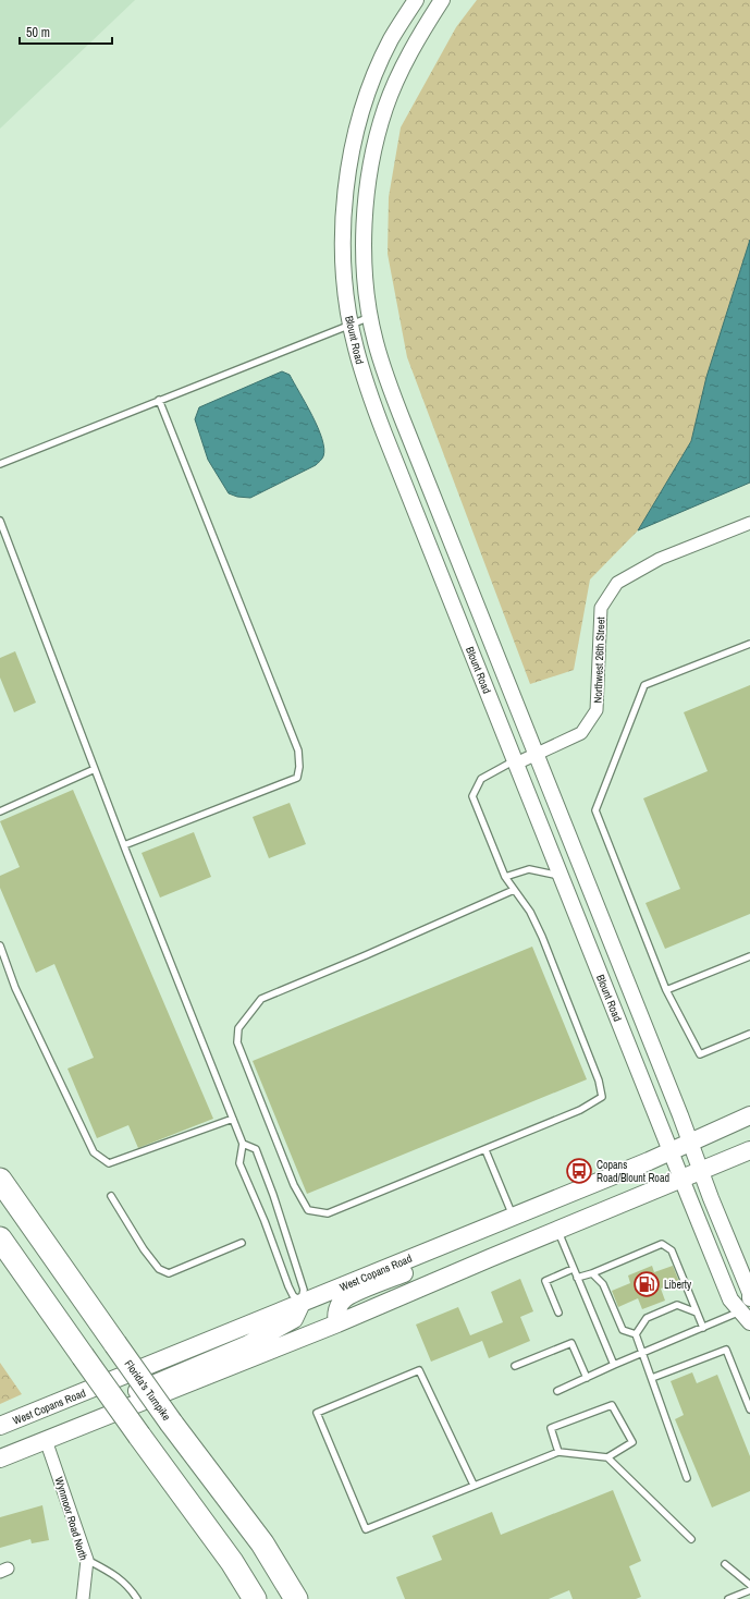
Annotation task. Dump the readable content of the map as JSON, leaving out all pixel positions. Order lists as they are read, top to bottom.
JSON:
{
  "streets": {
    "highway": ["Florida's Turnpike"],
    "main road": ["West Copans Road"],
    "street": ["Blount Road", "Northwest 26th Street", "Wynmoor Road North"]
  },
  "crossings": [
    ["Blount Road", "Northwest 26th Street"],
    ["Blount Road", "West Copans Road"]
  ],
  "places": {
    "bus stop": ["Copans Road/Blount Road"],
    "fuel station": ["Liberty"]
  },
  "scale_bar": "50 m"
}
